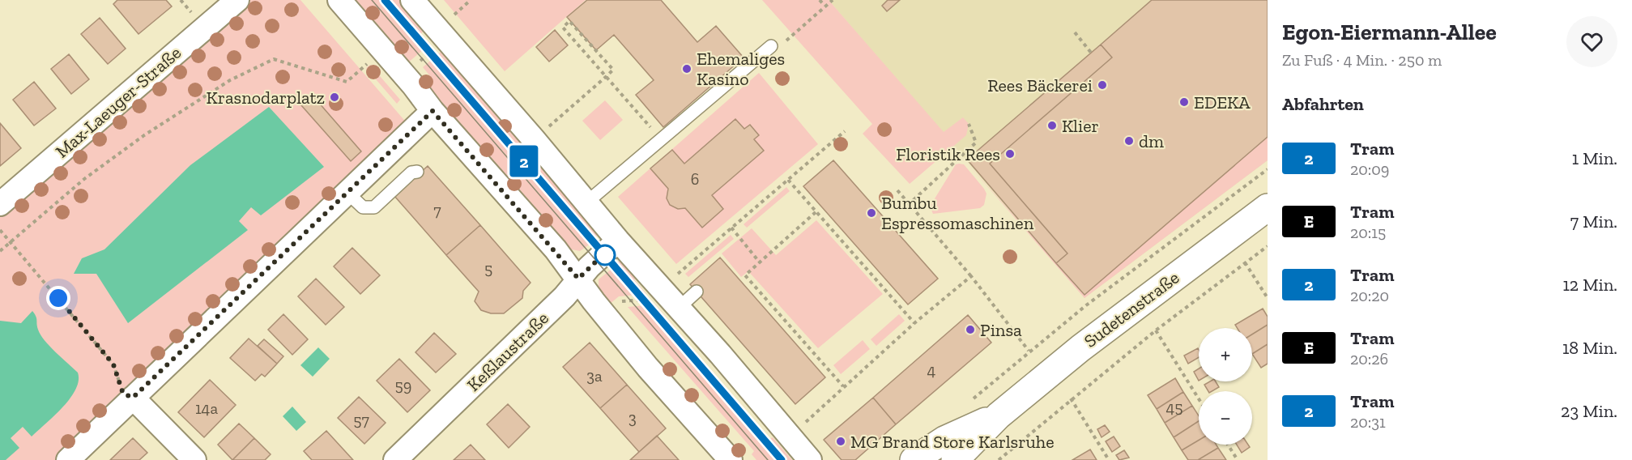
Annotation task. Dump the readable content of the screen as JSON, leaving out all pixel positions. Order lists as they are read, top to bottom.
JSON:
{
  "streets": {
    "main road": ["Sudetenstraße"],
    "street": ["Max-Laeuger-Straße", "Keßlaustraße"]
  },
  "places": [
    "Ehemaliges Kasino",
    "Rees Bäckerei",
    "Krasnodarplatz",
    "EDEKA",
    "Klier",
    "dm",
    "Floristik Rees",
    "Bumbu Espressomaschinen",
    "Pinsa",
    "MG Brand Store Karlsruhe"
  ],
  "lines": ["tram line 2"],
  "house_numbers": [
    "6",
    "7",
    "5",
    "4",
    "3a",
    "59",
    "45",
    "14a",
    "3",
    "57"
  ],
  "page": {
    "on_map": "2",
    "heading": [
      ["Egon-Eiermann-Allee", "Zu Fuß · 4 Min. · 250 m"],
      "Abfahrten"
    ],
    "list": [
      {
        "mark": "2",
        "name": "Tram",
        "note": "20:09",
        "value": "1 Min."
      },
      {
        "mark": "E",
        "name": "Tram",
        "note": "20:15",
        "value": "7 Min."
      },
      {
        "mark": "2",
        "name": "Tram",
        "note": "20:20",
        "value": "12 Min."
      },
      {
        "mark": "E",
        "name": "Tram",
        "note": "20:26",
        "value": "18 Min."
      },
      {
        "mark": "2",
        "name": "Tram",
        "note": "20:31",
        "value": "23 Min."
      }
    ],
    "map_buttons": ["+", "−"]
  }
}
